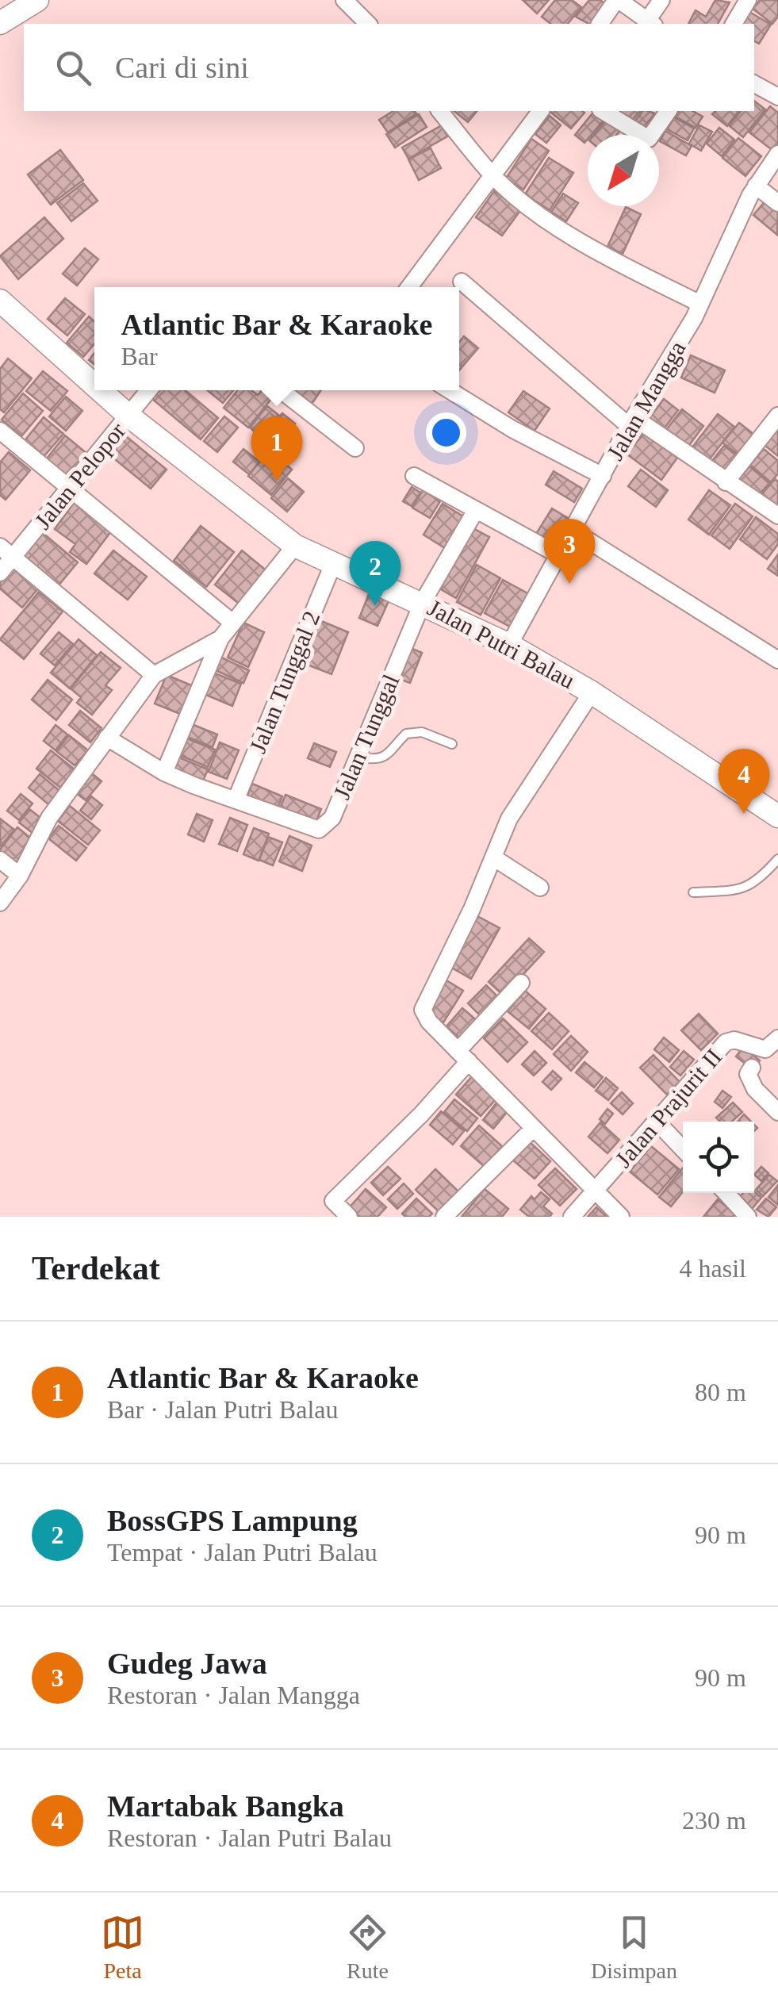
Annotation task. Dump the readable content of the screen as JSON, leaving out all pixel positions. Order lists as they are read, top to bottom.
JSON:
{
  "streets": {
    "main road": ["Jalan Putri Balau"],
    "street": [
      "Jalan Mangga",
      "Jalan Pelopor",
      "Jalan Tunggal 2",
      "Jalan Tunggal",
      "Jalan Prajurit II"
    ]
  },
  "crossings": [
    ["Jalan Mangga", "Jalan Putri Balau"],
    ["Jalan Pelopor", "Jalan Putri Balau"],
    ["Jalan Putri Balau", "Jalan Tunggal 2"],
    ["Jalan Putri Balau", "Jalan Tunggal"],
    ["Jalan Tunggal 2", "Jalan Tunggal"]
  ],
  "north": "bottom left",
  "page": {
    "search": "Cari di sini",
    "popup": ["Atlantic Bar & Karaoke", "Bar"],
    "pins": [
      "1",
      "3",
      "2",
      "4"
    ],
    "heading": ["Terdekat", "4 hasil"],
    "list": [
      {
        "mark": "1",
        "name": "Atlantic Bar & Karaoke",
        "note": "Bar · Jalan Putri Balau",
        "value": "80 m"
      },
      {
        "mark": "2",
        "name": "BossGPS Lampung",
        "note": "Tempat · Jalan Putri Balau",
        "value": "90 m"
      },
      {
        "mark": "3",
        "name": "Gudeg Jawa",
        "note": "Restoran · Jalan Mangga",
        "value": "90 m"
      },
      {
        "mark": "4",
        "name": "Martabak Bangka",
        "note": "Restoran · Jalan Putri Balau",
        "value": "230 m"
      }
    ],
    "nav": ["Peta", "Rute", "Disimpan"]
  }
}
